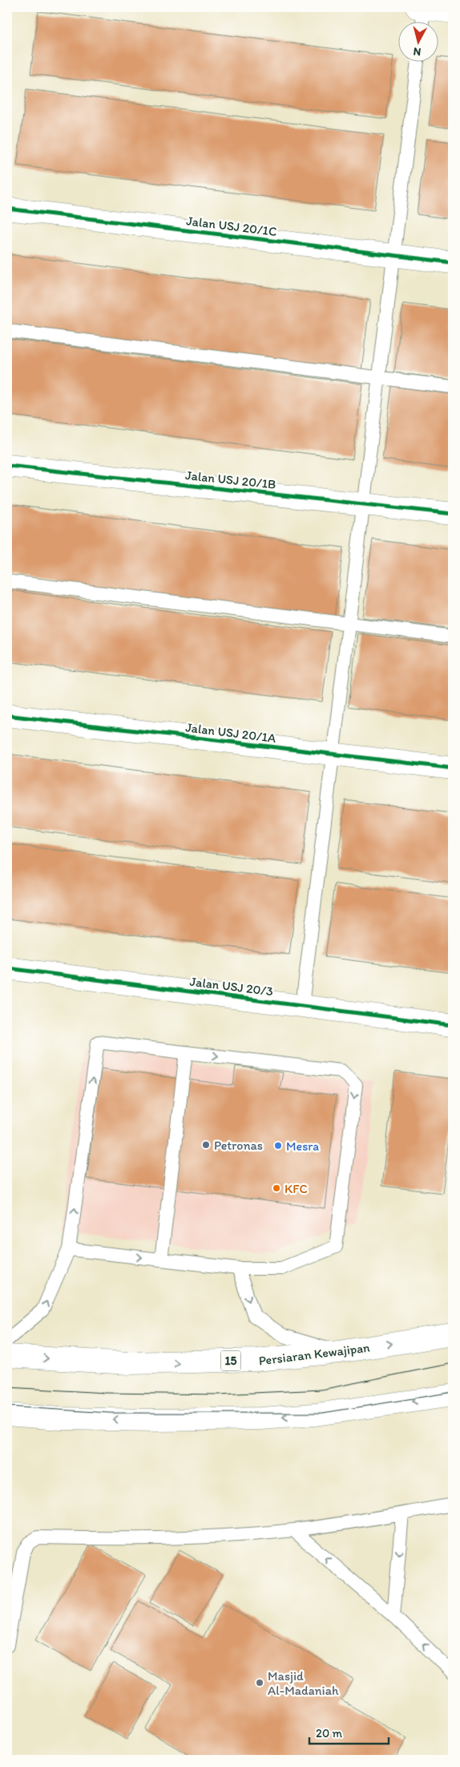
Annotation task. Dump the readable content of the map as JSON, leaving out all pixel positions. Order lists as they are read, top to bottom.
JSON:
{
  "streets": {
    "street": [
      "Jalan USJ 20/1C",
      "Jalan USJ 20/1B",
      "Jalan USJ 20/1A",
      "Jalan USJ 20/3",
      "Persiaran Kewajipan",
      "15"
    ]
  },
  "places": [
    "Petronas",
    "Mesra",
    "KFC",
    "Masjid Al-Madaniah"
  ],
  "scale_bar": "20 m",
  "north": "bottom"
}
